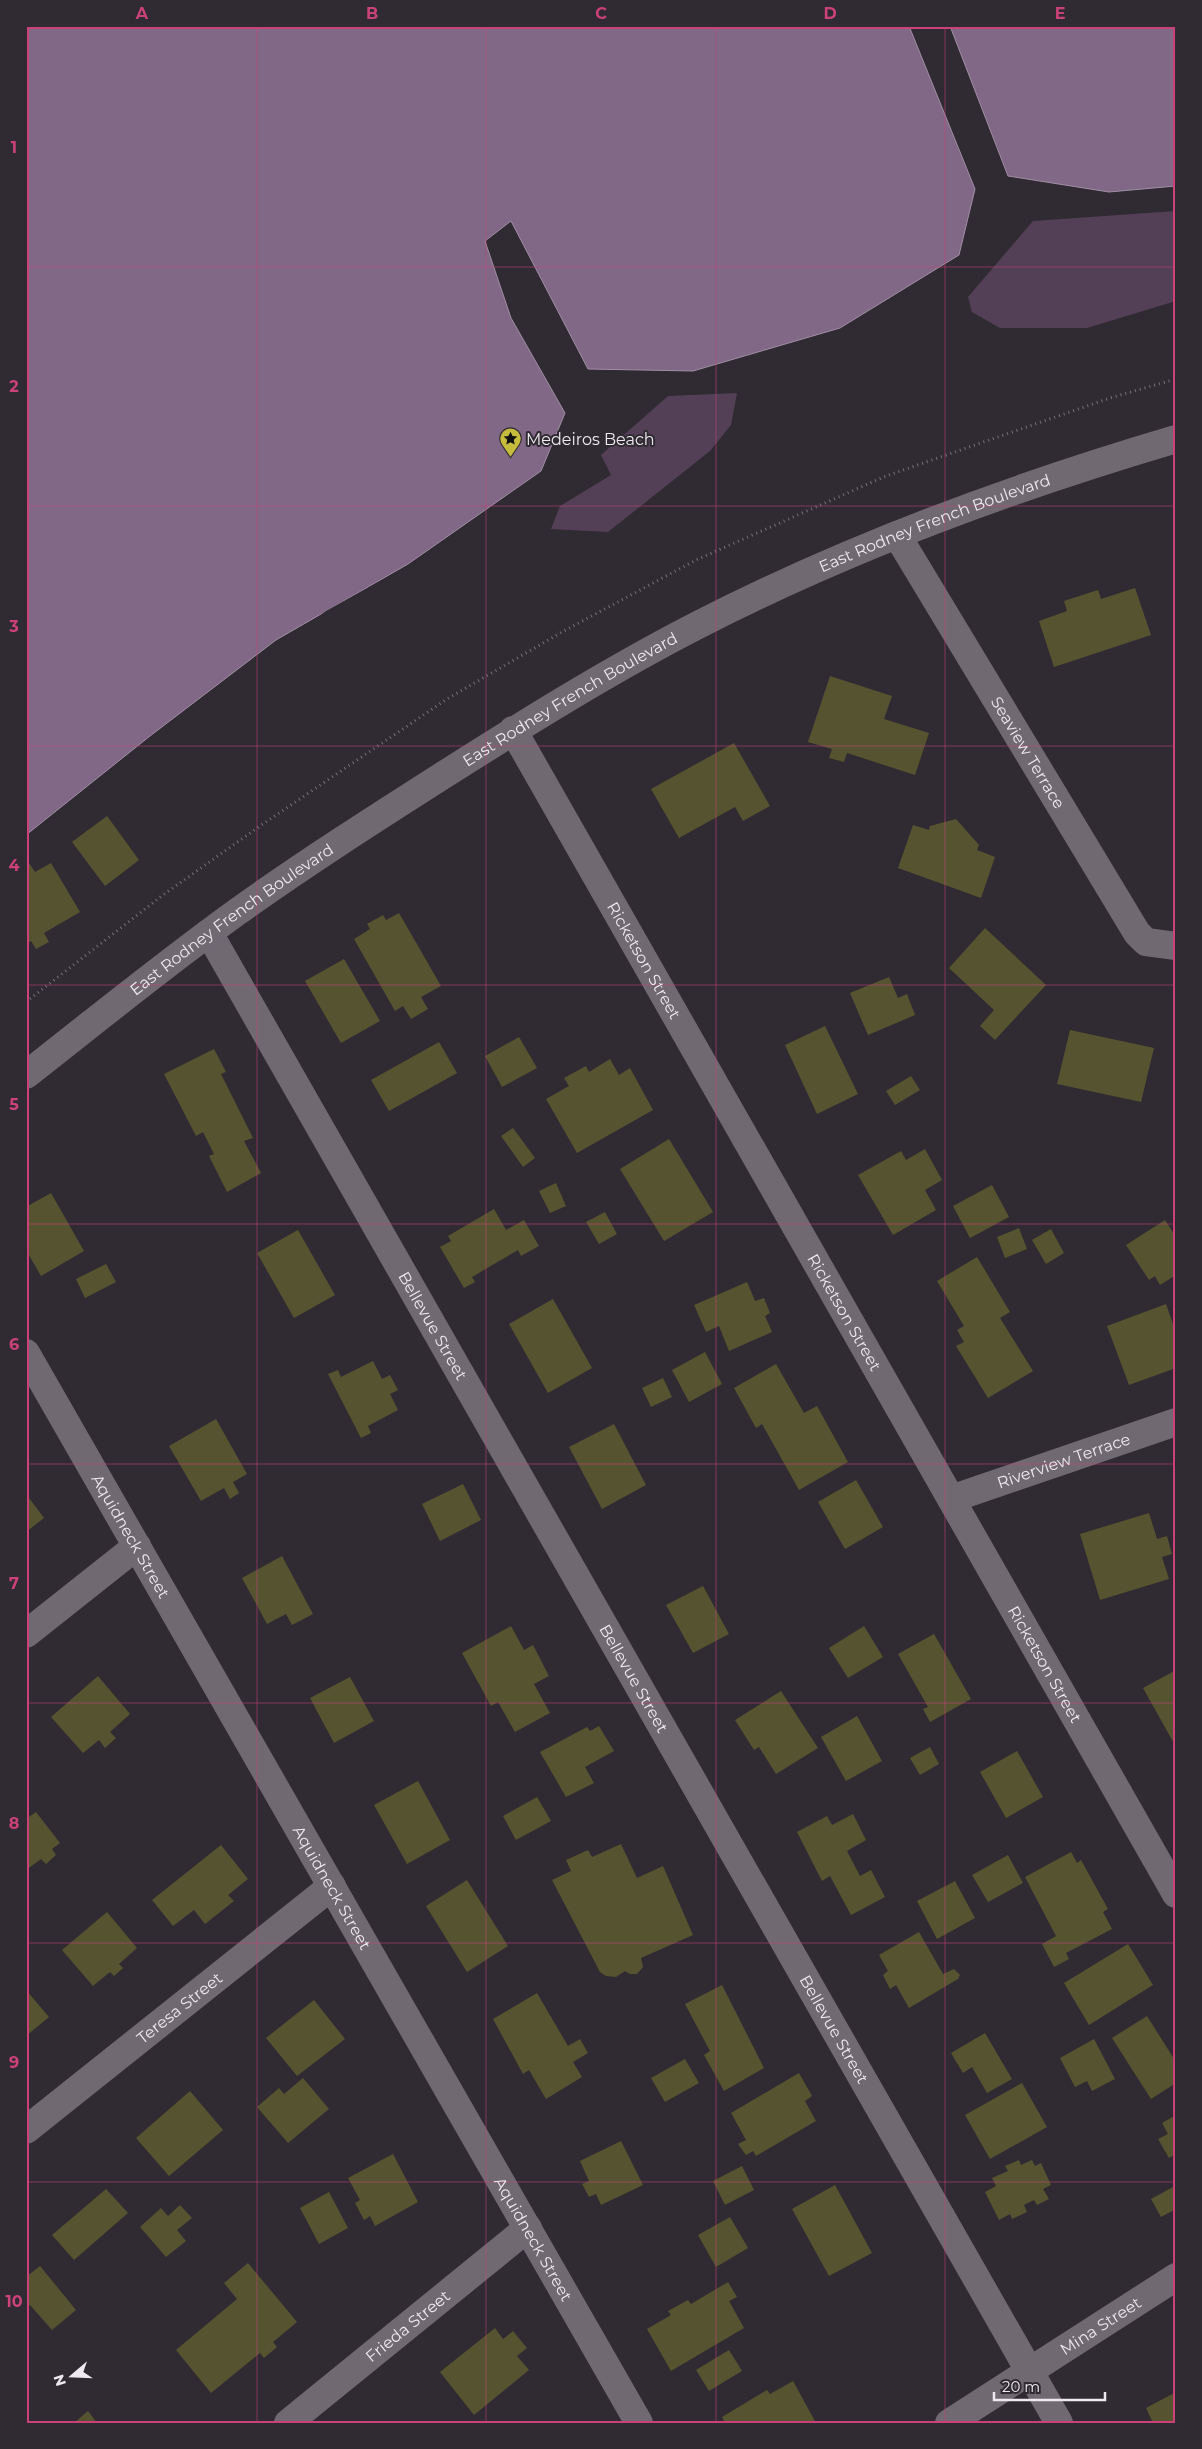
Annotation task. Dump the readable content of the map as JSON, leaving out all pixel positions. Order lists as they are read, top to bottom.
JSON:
{
  "streets": {
    "street": [
      "East Rodney French Boulevard",
      "Seaview Terrace",
      "Ricketson Street",
      "Bellevue Street",
      "Riverview Terrace",
      "Aquidneck Street",
      "Teresa Street",
      "Frieda Street",
      "Mina Street"
    ]
  },
  "crossings": [
    ["East Rodney French Boulevard", "Seaview Terrace"],
    ["East Rodney French Boulevard", "Ricketson Street"],
    ["East Rodney French Boulevard", "Bellevue Street"],
    ["Ricketson Street", "Riverview Terrace"],
    ["Bellevue Street", "Mina Street"],
    ["Aquidneck Street", "Teresa Street"],
    ["Aquidneck Street", "Frieda Street"]
  ],
  "places": {
    "place": ["Medeiros Beach"]
  },
  "scale_bar": "20 m",
  "north": "left",
  "grid": {
    "columns": [
      "A",
      "B",
      "C",
      "D",
      "E"
    ],
    "rows": [
      "1",
      "2",
      "3",
      "4",
      "5",
      "6",
      "7",
      "8",
      "9",
      "10"
    ]
  }
}
